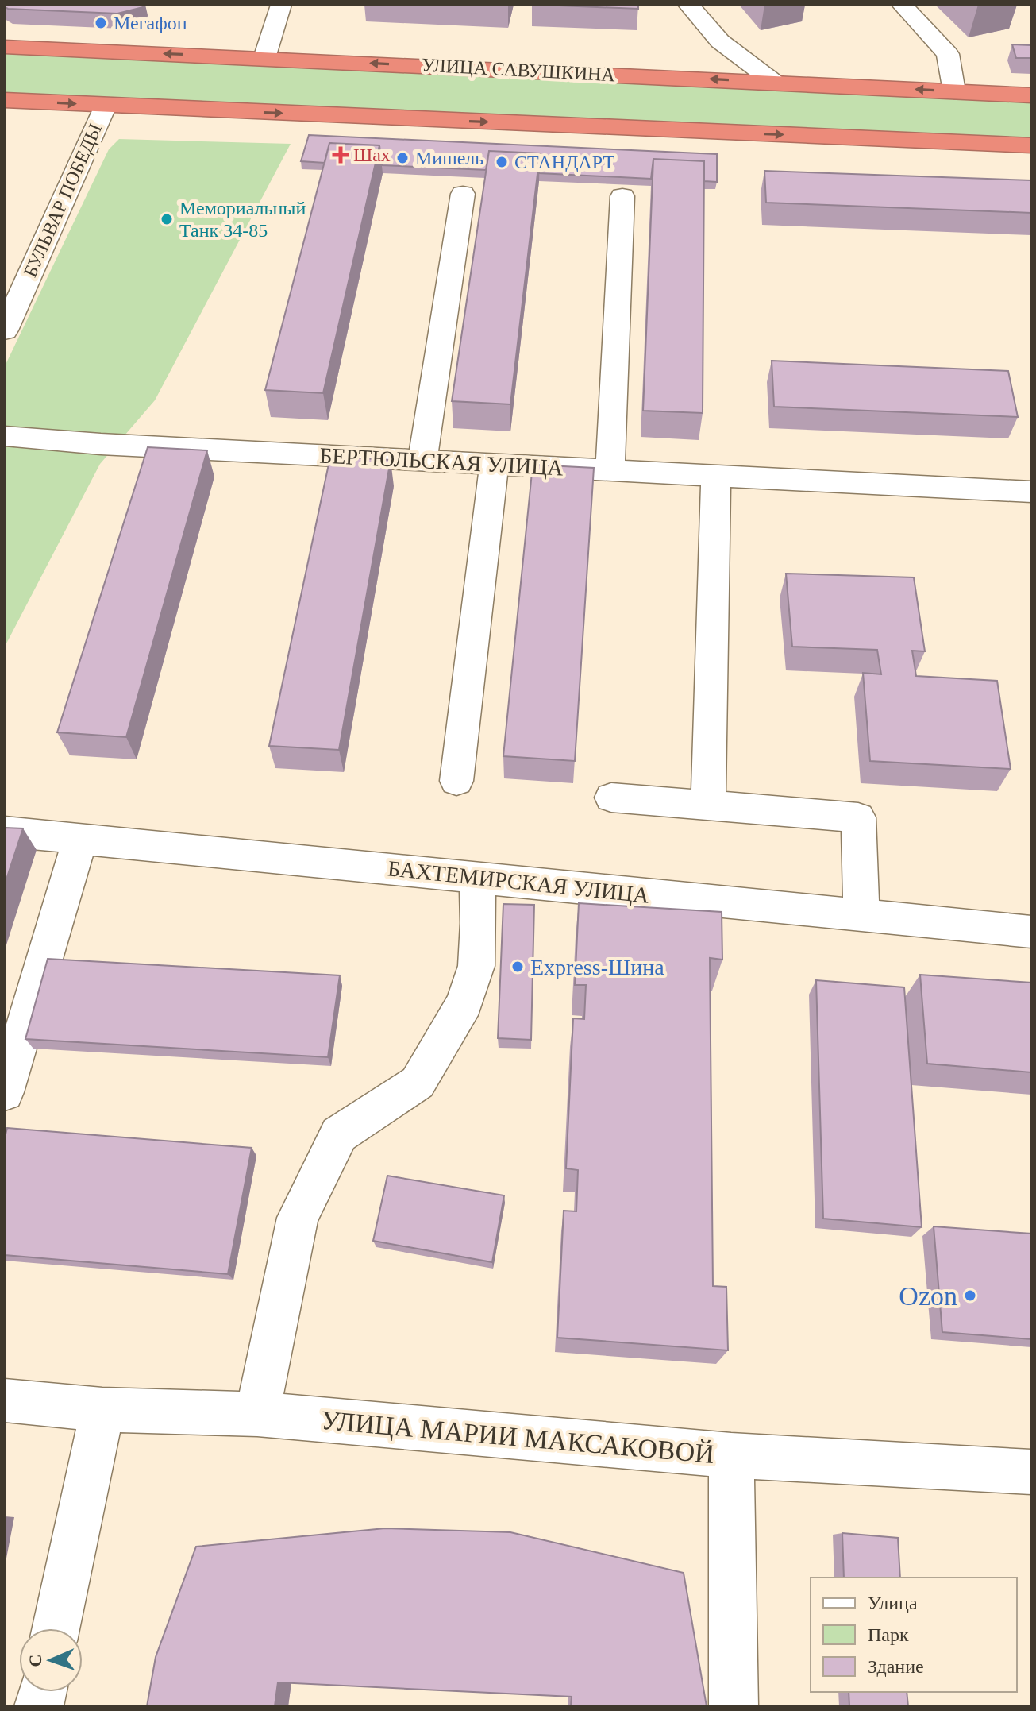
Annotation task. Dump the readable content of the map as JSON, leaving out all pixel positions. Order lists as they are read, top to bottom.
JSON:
{
  "streets": {
    "highway": ["УЛИЦА САВУШКИНА"],
    "street": [
      "БУЛЬВАР ПОБЕДЫ",
      "БЕРТЮЛЬСКАЯ УЛИЦА",
      "БАХТЕМИРСКАЯ УЛИЦА",
      "УЛИЦА МАРИИ МАКСАКОВОЙ"
    ]
  },
  "places": {
    "other": [
      "Мегафон",
      "Мишель",
      "СТАНДАРТ",
      "Мемориальный Танк 34-85",
      "Express-Шина",
      "Ozon"
    ],
    "health": ["Шах"]
  },
  "legend": ["Улица", "Парк", "Здание"],
  "north": "left"
}
